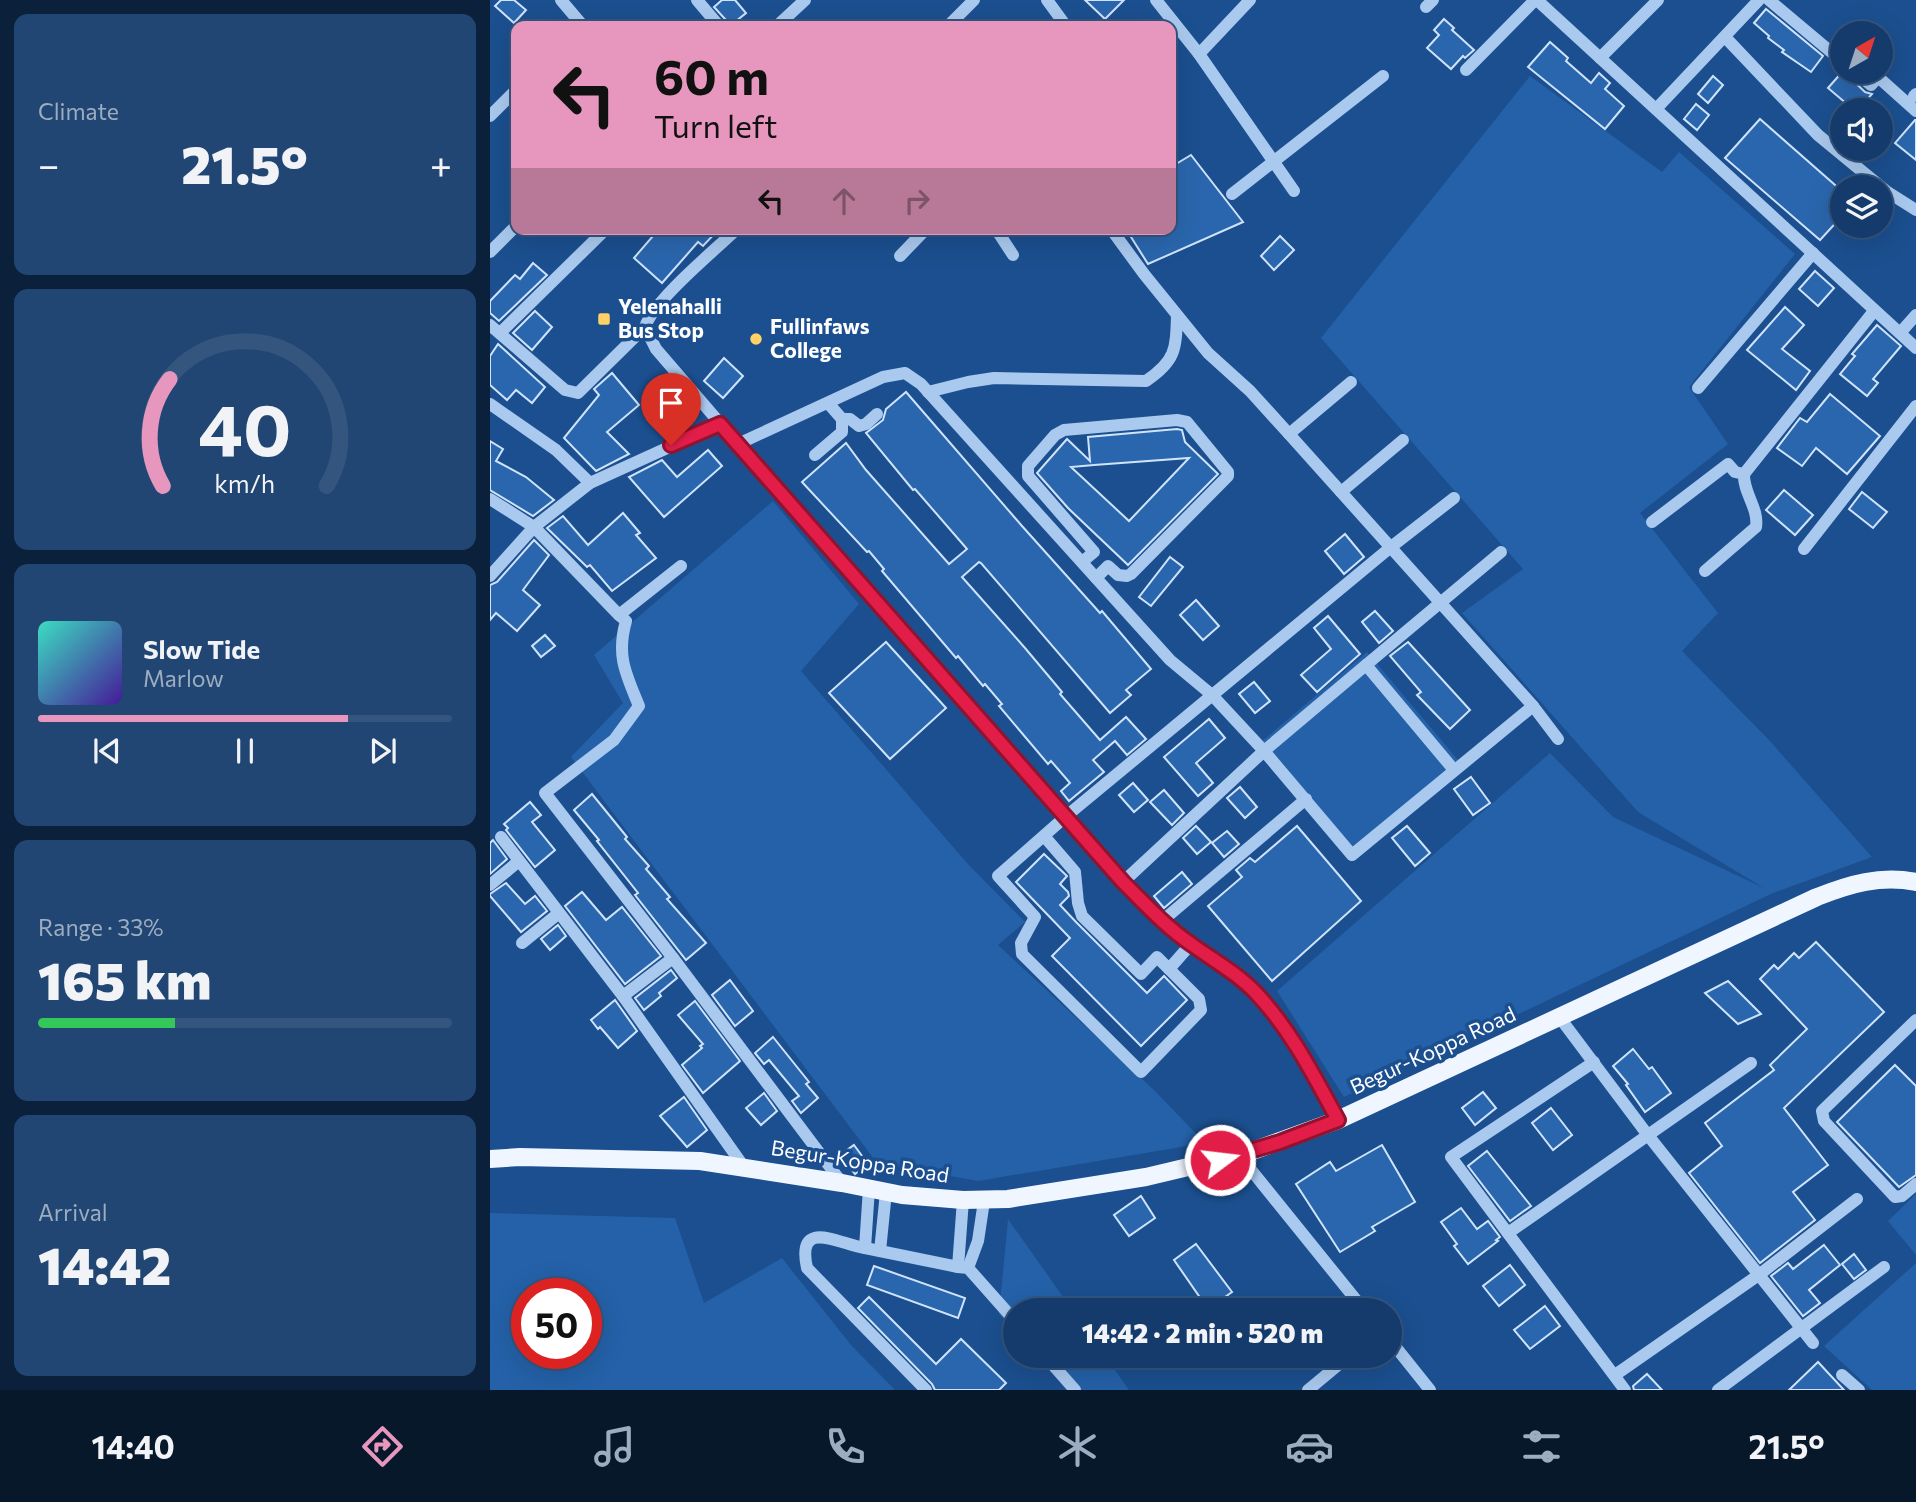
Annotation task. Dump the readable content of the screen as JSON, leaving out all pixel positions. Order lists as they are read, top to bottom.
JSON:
{
  "streets": {
    "main road": ["Begur-Koppa Road"]
  },
  "places": {
    "transit": ["Yelenahalli Bus Stop"],
    "other": ["Fullinfaws College"]
  },
  "north": "top right",
  "page": {
    "tile": [
      "Climate",
      ["Range · 33%", "165 km"],
      ["Arrival", "14:42"]
    ],
    "turn": ["60 m", "Turn left"],
    "heat": ["−", "21.5°", "+"],
    "song": ["Slow Tide", "Marlow"],
    "limit": "50",
    "trip": "14:42 · 2 min · 520 m",
    "tabs": ["14:40", "21.5°"],
    "gauge": ["40", "km/h"]
  }
}
